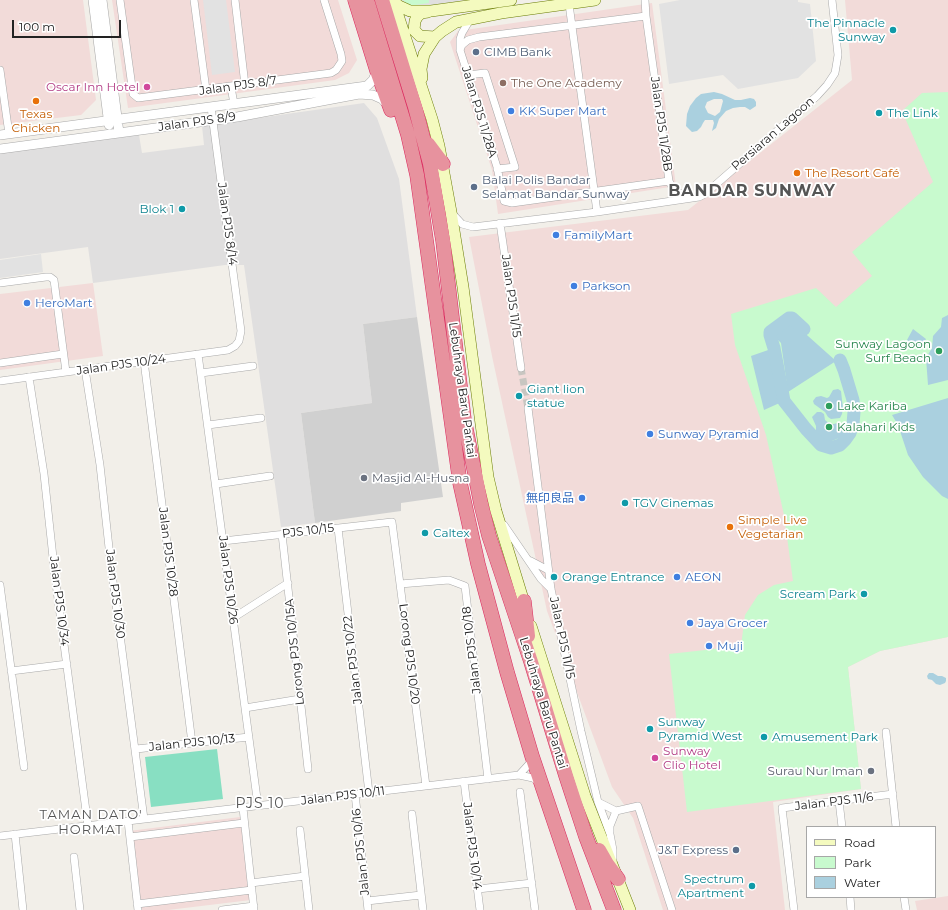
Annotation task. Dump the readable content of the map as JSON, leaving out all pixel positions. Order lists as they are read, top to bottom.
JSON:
{
  "streets": {
    "highway": ["Lebuhraya Baru Pantai"],
    "street": [
      "Jalan PJS 8/7",
      "Jalan PJS 11/28A",
      "Jalan PJS 8/9",
      "Jalan PJS 11/28B",
      "Persiaran Lagoon",
      "Jalan PJS 8/14",
      "Jalan PJS 11/15",
      "Jalan PJS 10/24",
      "PJS 10/15",
      "Jalan PJS 10/28",
      "Jalan PJS 10/26",
      "Jalan PJS 10/30",
      "Jalan PJS 10/34",
      "Jalan PJS 10/18",
      "Lorong PJS 10/15A",
      "Lorong PJS 10/20",
      "Jalan PJS 10/22",
      "Jalan PJS 10/13",
      "Jalan PJS 10/11",
      "Jalan PJS 11/6",
      "Jalan PJS 10/14",
      "Jalan PJS 10/16"
    ]
  },
  "crossings": [
    ["Jalan PJS 11/28A", "Jalan PJS 11/28B"],
    ["Jalan PJS 8/9", "Jalan PJS 8/14"],
    ["Persiaran Lagoon", "Jalan PJS 11/15"],
    ["Jalan PJS 8/14", "Jalan PJS 10/24"],
    ["Jalan PJS 10/24", "Jalan PJS 10/28"],
    ["Jalan PJS 10/24", "Jalan PJS 10/26"],
    ["Jalan PJS 10/24", "Jalan PJS 10/30"],
    ["Jalan PJS 10/24", "Jalan PJS 10/34"],
    ["Lebuhraya Baru Pantai", "Jalan PJS 10/11"],
    ["PJS 10/15", "Jalan PJS 10/26"],
    ["PJS 10/15", "Lorong PJS 10/15A"],
    ["PJS 10/15", "Lorong PJS 10/20"],
    ["PJS 10/15", "Jalan PJS 10/22"],
    ["Jalan PJS 10/28", "Jalan PJS 10/13"],
    ["Jalan PJS 10/26", "Jalan PJS 10/13"],
    ["Jalan PJS 10/26", "Jalan PJS 10/11"],
    ["Jalan PJS 10/30", "Jalan PJS 10/13"],
    ["Jalan PJS 10/30", "Jalan PJS 10/11"],
    ["Jalan PJS 10/34", "Jalan PJS 10/11"],
    ["Jalan PJS 10/18", "Lorong PJS 10/20"],
    ["Jalan PJS 10/18", "Jalan PJS 10/11"],
    ["Lorong PJS 10/20", "Jalan PJS 10/11"],
    ["Jalan PJS 10/22", "Jalan PJS 10/11"],
    ["Jalan PJS 10/11", "Jalan PJS 10/14"],
    ["Jalan PJS 10/11", "Jalan PJS 10/16"]
  ],
  "districts": ["BANDAR SUNWAY", "PJS 10", "TAMAN DATO' HORMAT"],
  "places": [
    "The Pinnacle Sunway",
    "CIMB Bank",
    "The One Academy",
    "Oscar Inn Hotel",
    "Texas Chicken",
    "KK Super Mart",
    "The Link",
    "The Resort Café",
    "Balai Polis Bandar Selamat Bandar Sunway",
    "Blok 1",
    "FamilyMart",
    "Parkson",
    "HeroMart",
    "Sunway Lagoon Surf Beach",
    "Giant lion statue",
    "Lake Kariba",
    "Kalahari Kids",
    "Sunway Pyramid",
    "Masjid Al-Husna",
    "無印良品",
    "TGV Cinemas",
    "Simple Live Vegetarian",
    "Caltex",
    "Orange Entrance",
    "AEON",
    "Scream Park",
    "Jaya Grocer",
    "Muji",
    "Sunway Pyramid West",
    "Amusement Park",
    "Sunway Clio Hotel",
    "Surau Nur Iman",
    "J&T Express",
    "Spectrum Apartment"
  ],
  "legend": ["Road", "Park", "Water"],
  "scale_bar": "100 m"
}
